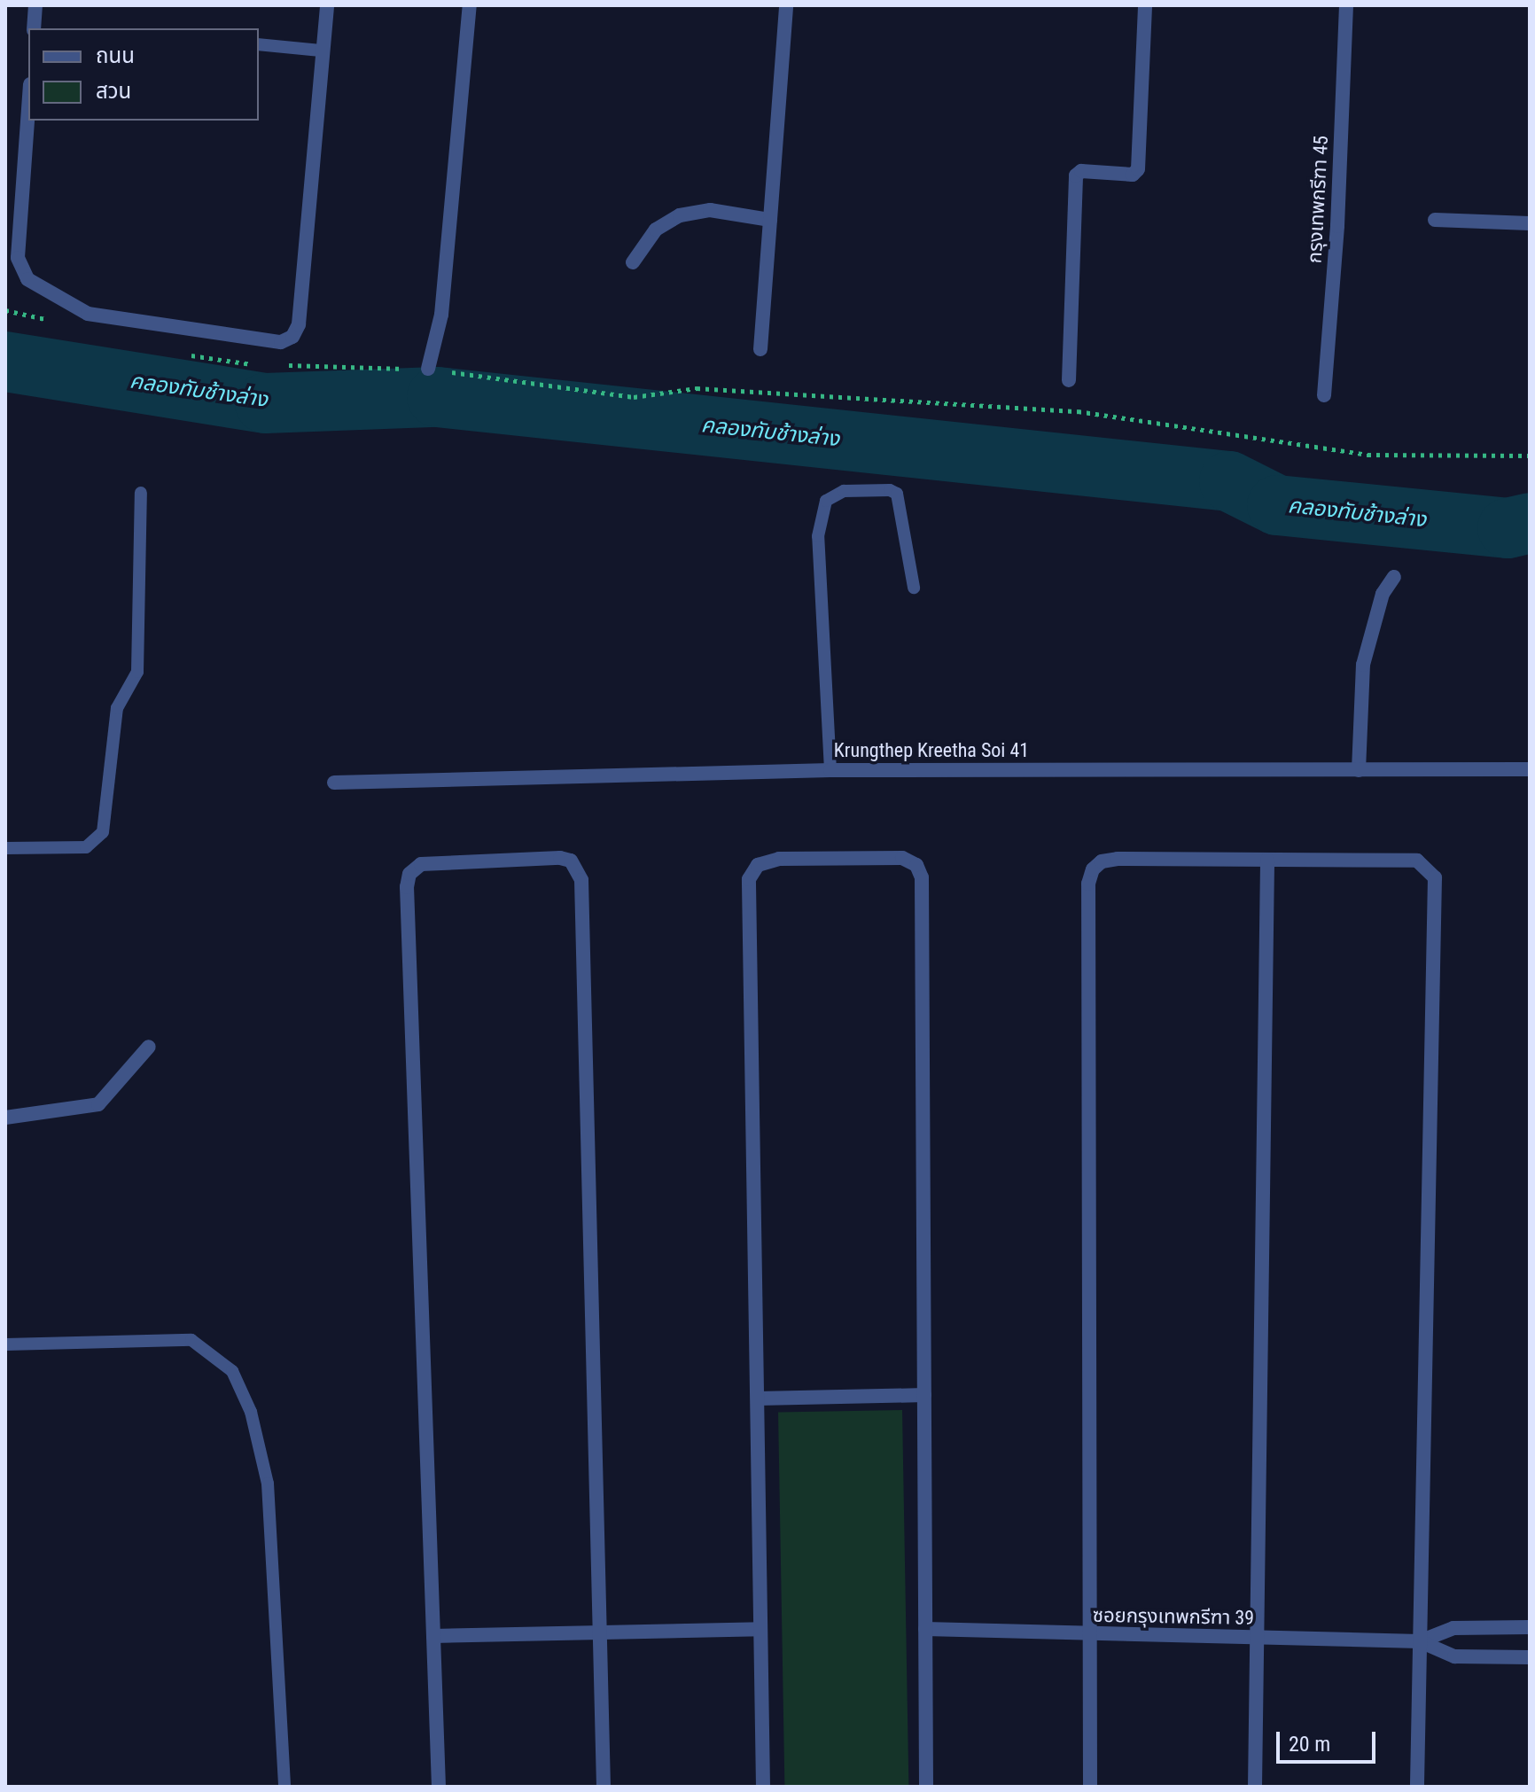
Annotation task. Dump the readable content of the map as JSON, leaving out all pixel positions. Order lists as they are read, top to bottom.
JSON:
{
  "streets": {
    "street": ["กรุงเทพกรีฑา 45", "Krungthep Kreetha Soi 41", "ซอยกรุงเทพกรีฑา 39"]
  },
  "water": ["คลองทับช้างล่าง"],
  "legend": ["ถนน", "สวน"],
  "scale_bar": "20 m"
}
